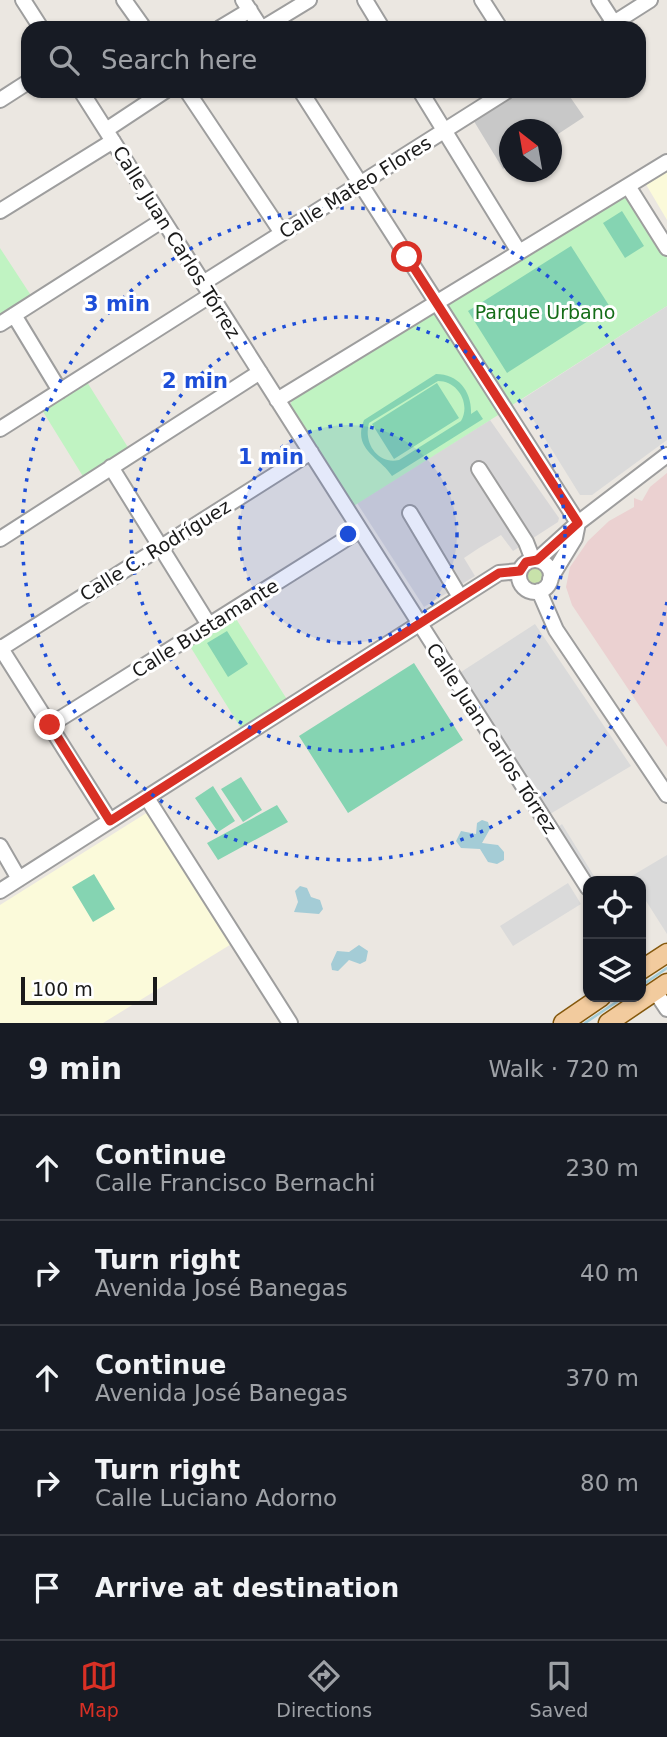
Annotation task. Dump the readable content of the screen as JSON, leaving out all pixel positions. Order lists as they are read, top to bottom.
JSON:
{
  "streets": {
    "street": [
      "Calle Mateo Flores",
      "Calle Juan Carlos Tórrez",
      "Calle C. Rodríguez",
      "Calle Bustamante"
    ]
  },
  "crossings": [
    ["Calle Mateo Flores", "Calle Juan Carlos Tórrez"],
    ["Calle Juan Carlos Tórrez", "Calle C. Rodríguez"],
    ["Calle Juan Carlos Tórrez", "Calle Bustamante"]
  ],
  "parks": ["Parque Urbano"],
  "scale_bar": "100 m",
  "north": "top left",
  "page": {
    "search": "Search here",
    "scale": "100 m",
    "heading": ["9 min", "Walk · 720 m"],
    "list": [
      ["Continue", "Calle Francisco Bernachi", "230 m"],
      ["Turn right", "Avenida José Banegas", "40 m"],
      ["Continue", "Avenida José Banegas", "370 m"],
      ["Turn right", "Calle Luciano Adorno", "80 m"],
      "Arrive at destination"
    ],
    "nav": ["Map", "Directions", "Saved"]
  },
  "rings": ["3 min", "2 min", "1 min"]
}
